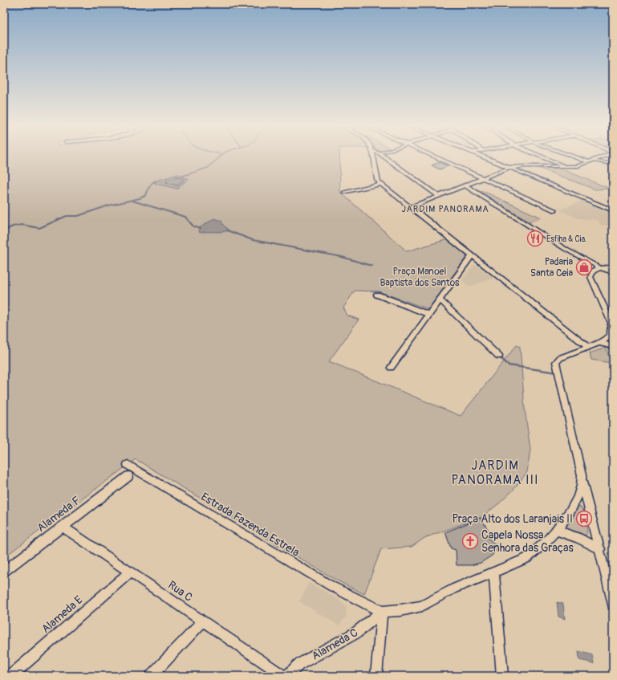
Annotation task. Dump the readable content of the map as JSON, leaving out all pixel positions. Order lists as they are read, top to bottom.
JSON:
{
  "streets": {
    "street": [
      "Alameda F",
      "Estrada Fazenda Estrela",
      "Rua C",
      "Alameda E",
      "Alameda C"
    ]
  },
  "crossings": [
    ["Alameda F", "Rua C"],
    ["Estrada Fazenda Estrela", "Alameda C"],
    ["Rua C", "Alameda E"]
  ],
  "districts": ["JARDIM PANORAMA", "JARDIM PANORAMA III"],
  "parks": ["Praça Manoel Baptista dos Santos"],
  "places": {
    "restaurant": ["Esfiha & Cia."],
    "shop": ["Padaria Santa Ceia"],
    "bus stop": ["Praça Alto dos Laranjais II"],
    "church": ["Capela Nossa Senhora das Graças"]
  }
}
